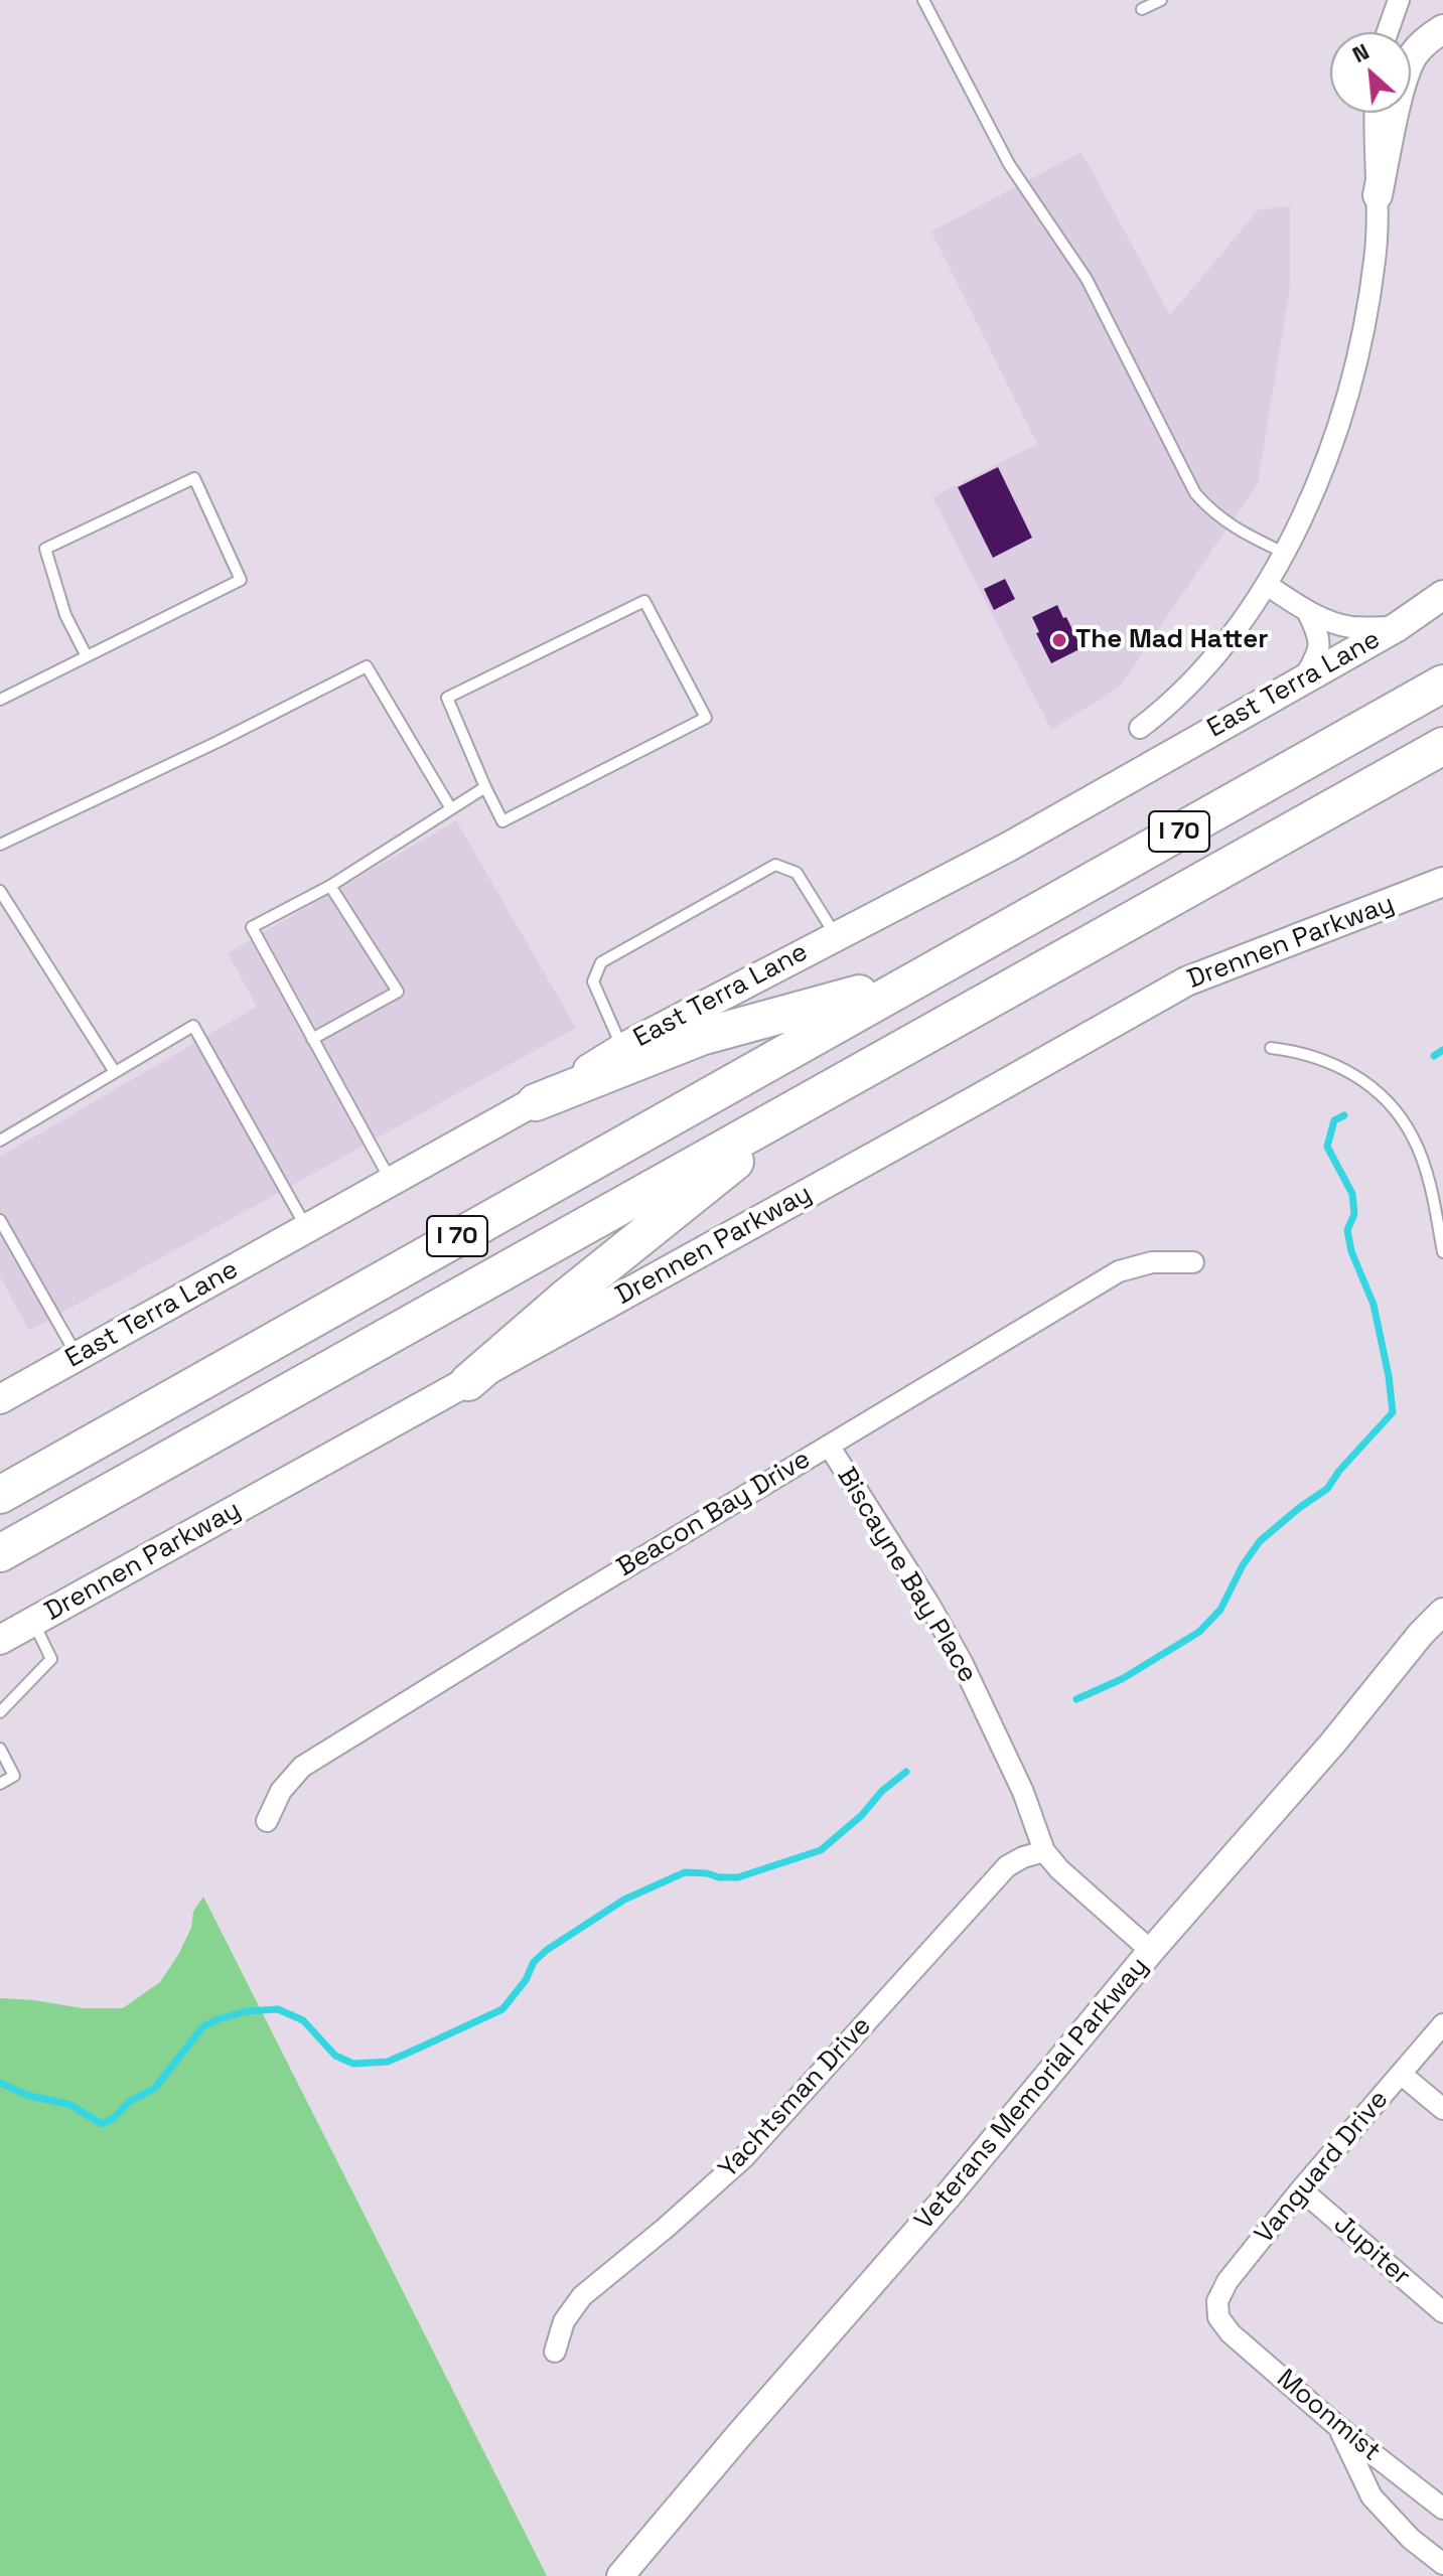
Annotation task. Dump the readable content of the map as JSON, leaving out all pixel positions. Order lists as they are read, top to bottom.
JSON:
{
  "streets": {
    "highway": ["I 70"],
    "main road": ["East Terra Lane", "Drennen Parkway"],
    "street": [
      "Beacon Bay Drive",
      "Biscayne Bay Place",
      "Veterans Memorial Parkway",
      "Yachtsman Drive",
      "Vanguard Drive",
      "Jupiter",
      "Moonmist"
    ]
  },
  "crossings": [
    ["Beacon Bay Drive", "Biscayne Bay Place"],
    ["Biscayne Bay Place", "Yachtsman Drive"],
    ["Vanguard Drive", "Jupiter"],
    ["Vanguard Drive", "Moonmist"]
  ],
  "places": ["The Mad Hatter"],
  "north": "top left"
}
